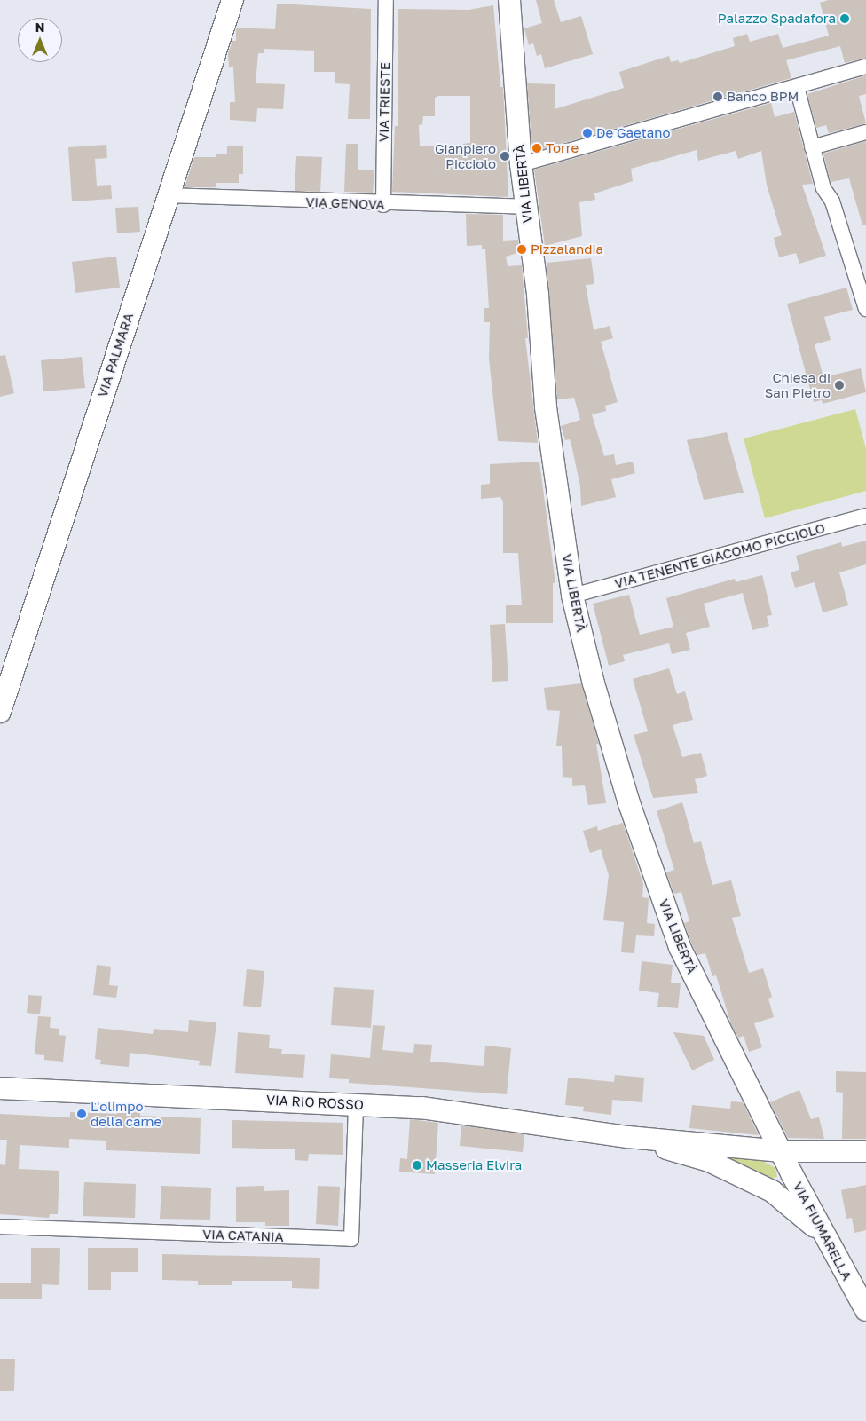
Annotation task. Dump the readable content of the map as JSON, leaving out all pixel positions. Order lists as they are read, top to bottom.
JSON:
{
  "streets": {
    "street": [
      "VIA TRIESTE",
      "VIA LIBERTÀ",
      "VIA GENOVA",
      "VIA PALMARA",
      "VIA TENENTE GIACOMO PICCIOLO",
      "VIA RIO ROSSO",
      "VIA FIUMARELLA",
      "VIA CATANIA"
    ]
  },
  "crossings": [
    ["VIA TRIESTE", "VIA GENOVA"],
    ["VIA LIBERTÀ", "VIA GENOVA"],
    ["VIA LIBERTÀ", "VIA TENENTE GIACOMO PICCIOLO"],
    ["VIA LIBERTÀ", "VIA FIUMARELLA"],
    ["VIA GENOVA", "VIA PALMARA"],
    ["VIA RIO ROSSO", "VIA CATANIA"]
  ],
  "places": [
    "Palazzo Spadafora",
    "Banco BPM",
    "De Gaetano",
    "Torre",
    "Gianpiero Picciolo",
    "Pizzalandia",
    "Chiesa di San Pietro",
    "L'olimpo della carne",
    "Masseria Elvira"
  ],
  "north": "top"
}
